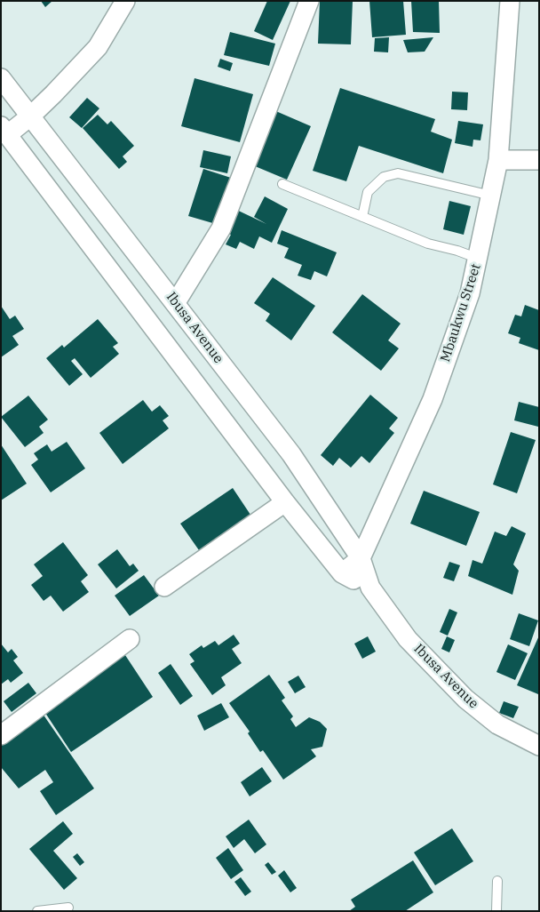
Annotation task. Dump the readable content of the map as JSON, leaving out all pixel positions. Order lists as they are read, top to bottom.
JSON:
{
  "streets": {
    "street": ["Mbaukwu Street", "Ibusa Avenue"]
  },
  "crossings": [
    ["Mbaukwu Street", "Ibusa Avenue"]
  ]
}
